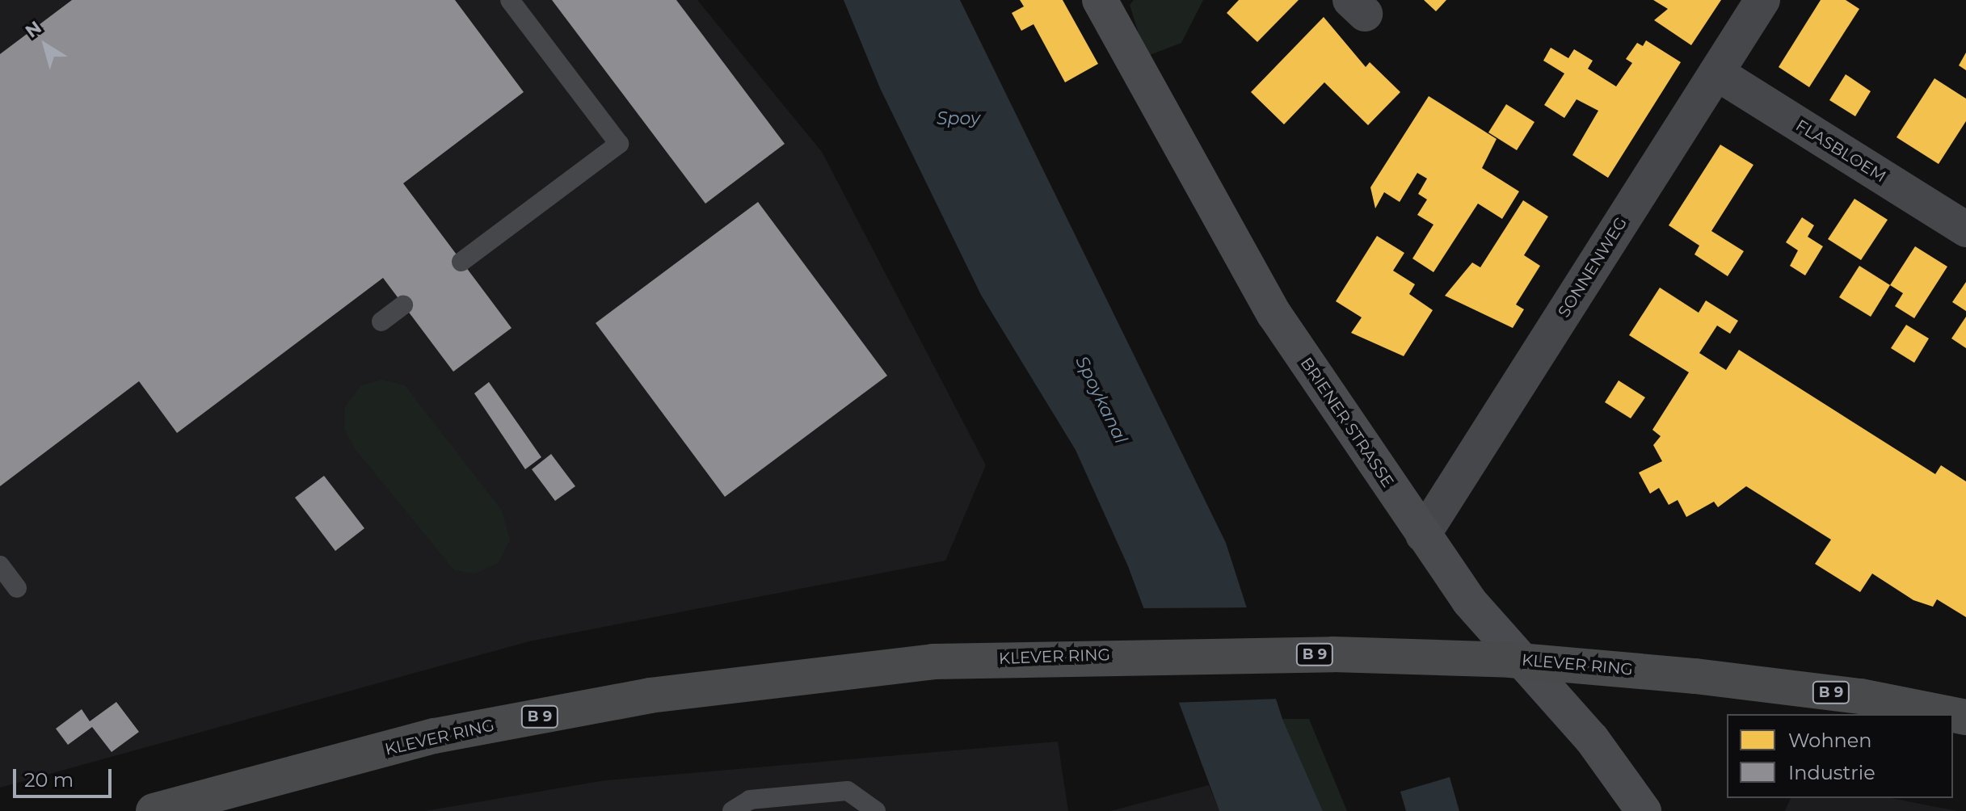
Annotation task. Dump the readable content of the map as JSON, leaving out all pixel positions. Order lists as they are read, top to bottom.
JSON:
{
  "streets": {
    "main road": ["B 9", "KLEVER RING"],
    "street": ["FLASBLOEM", "SONNENWEG", "BRIENER STRASSE"]
  },
  "crossings": [
    ["FLASBLOEM", "SONNENWEG"],
    ["SONNENWEG", "BRIENER STRASSE"]
  ],
  "water": ["Spoy", "Spoykanal"],
  "legend": ["Wohnen", "Industrie"],
  "scale_bar": "20 m",
  "north": "top left"
}
